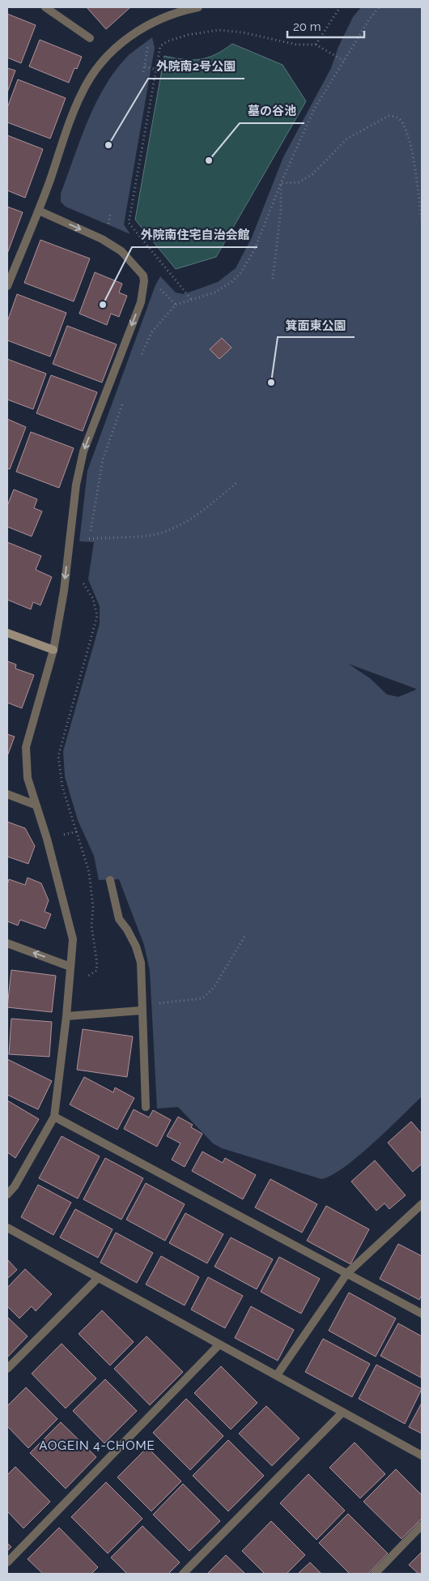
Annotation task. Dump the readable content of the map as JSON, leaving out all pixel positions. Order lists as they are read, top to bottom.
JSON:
{
  "districts": ["AOGEIN 4-CHOME"],
  "places": [
    "外院南2号公園",
    "墓の谷池",
    "外院南住宅自治会館",
    "箕面東公園"
  ],
  "scale_bar": "20 m"
}
